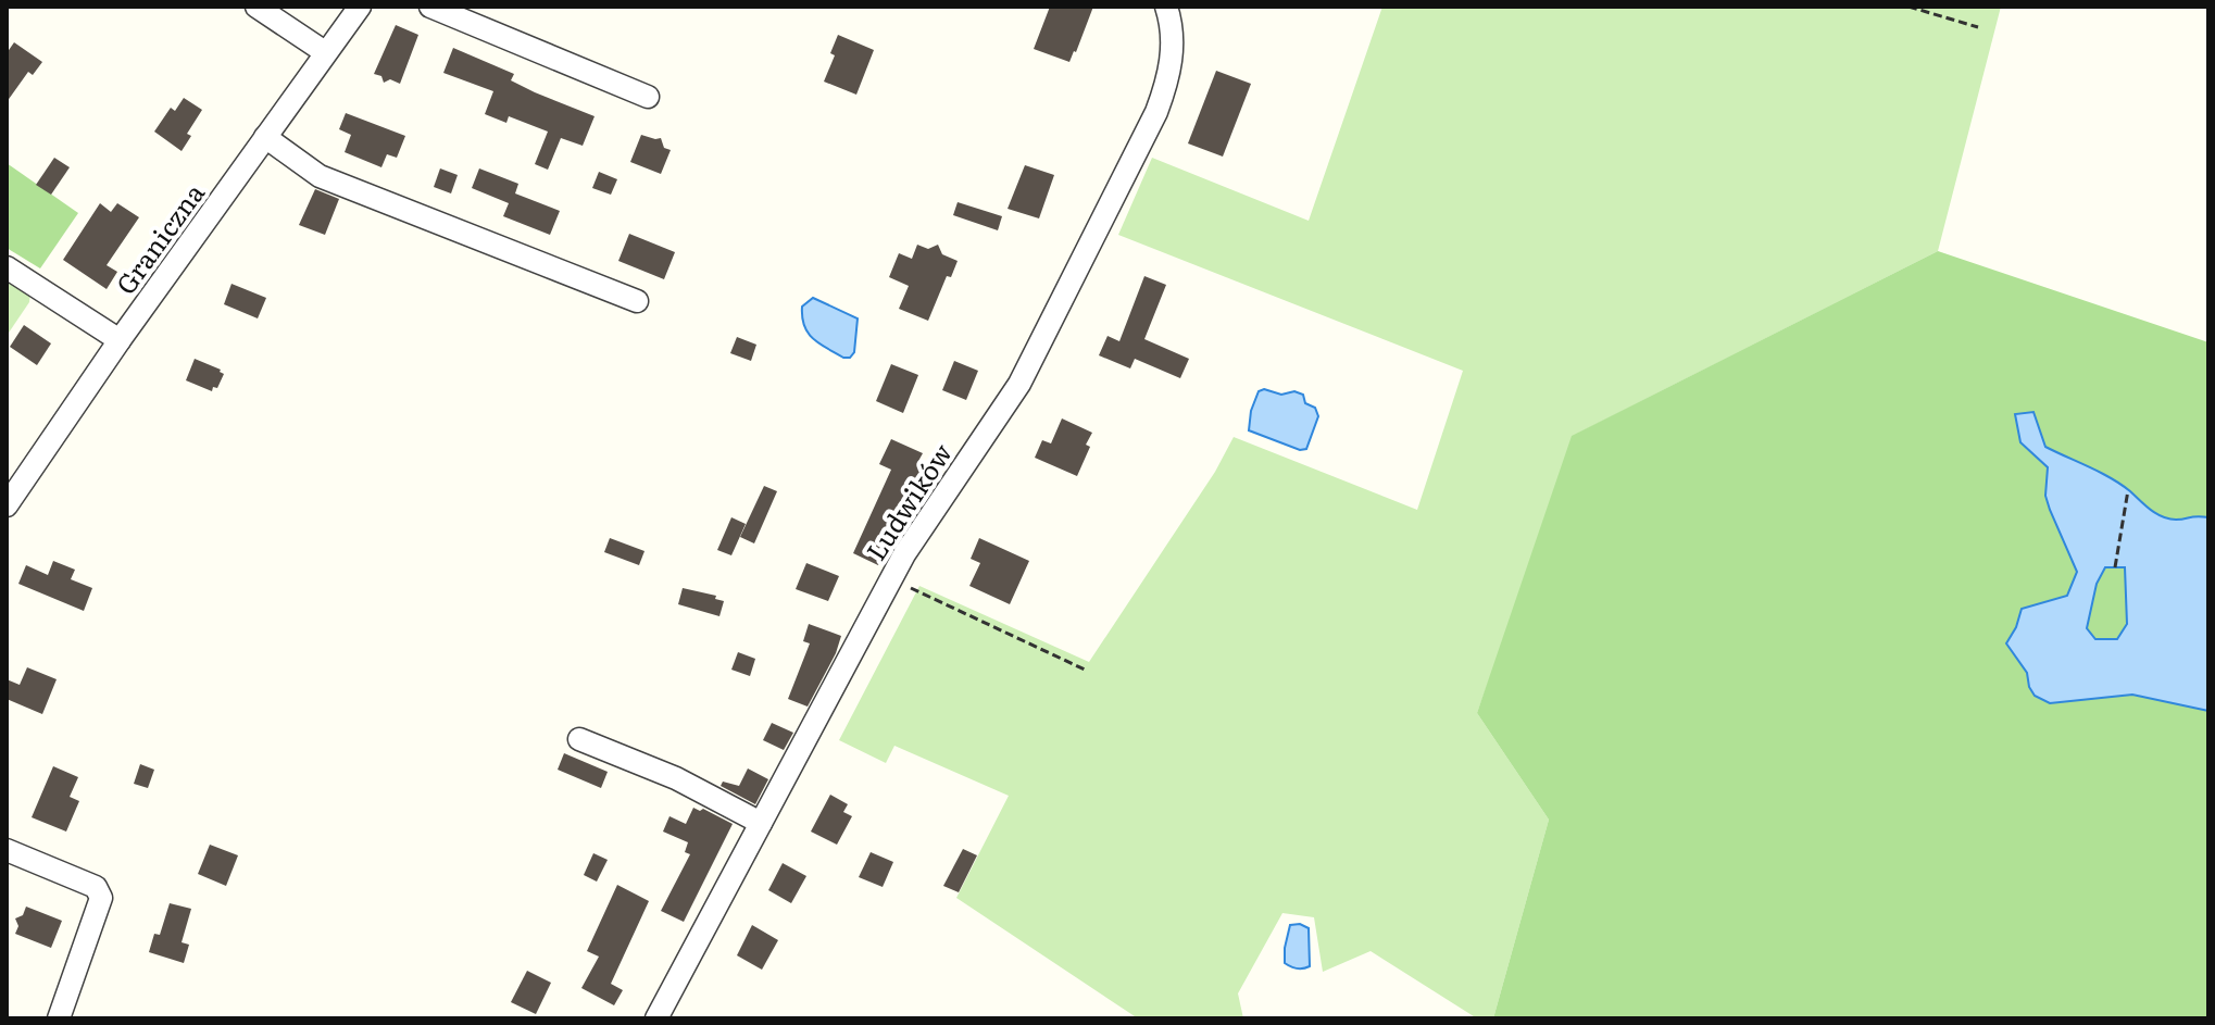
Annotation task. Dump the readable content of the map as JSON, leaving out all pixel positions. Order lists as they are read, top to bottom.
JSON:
{
  "streets": {
    "street": ["Graniczna", "Ludwików"]
  }
}
